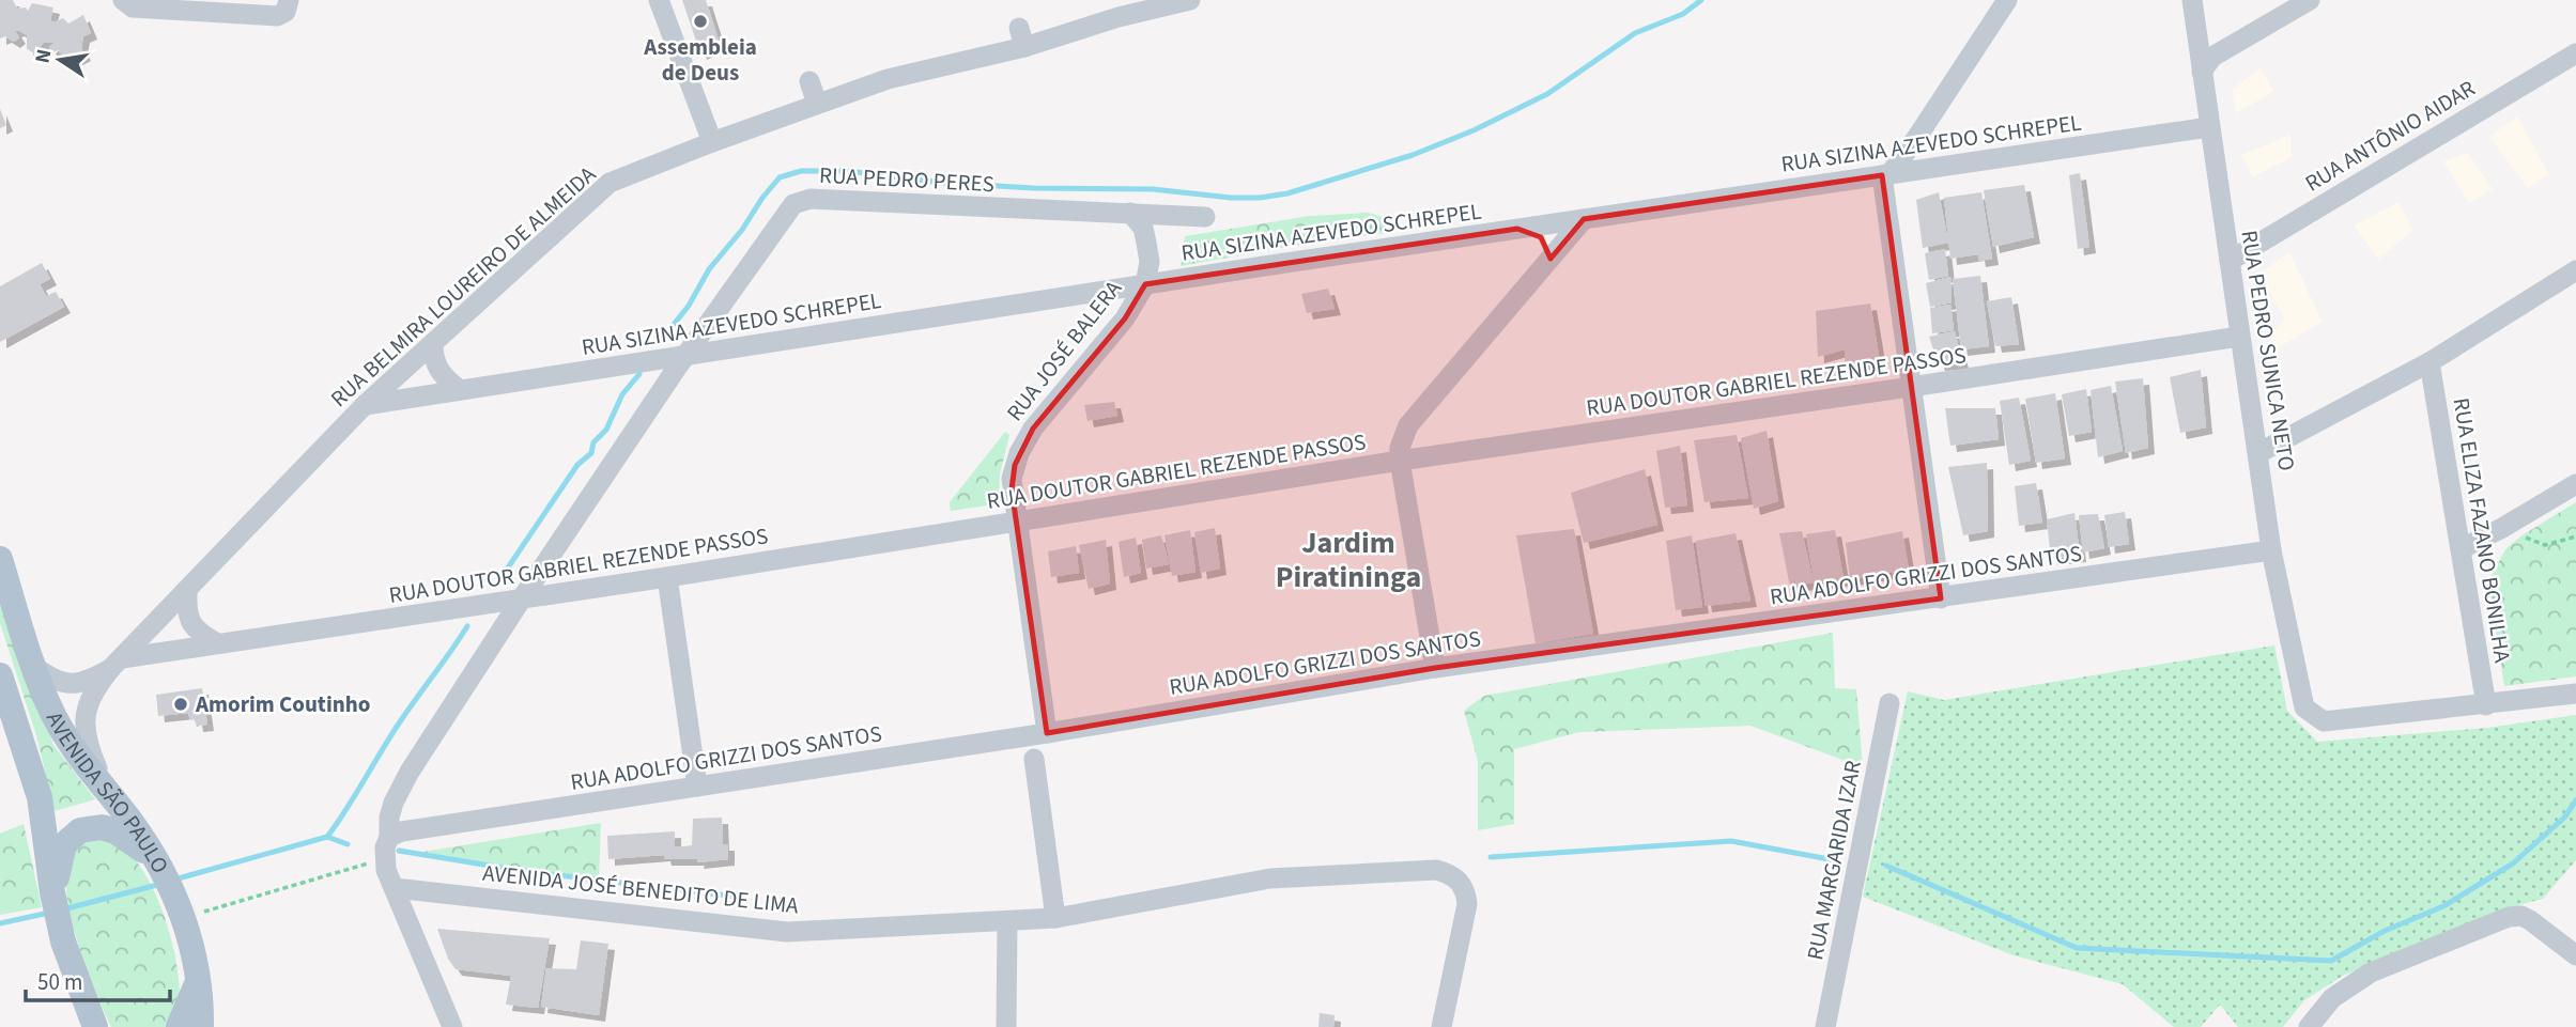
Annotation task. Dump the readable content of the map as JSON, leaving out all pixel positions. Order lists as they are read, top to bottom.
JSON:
{
  "streets": {
    "main road": ["AVENIDA SÃO PAULO"],
    "street": [
      "RUA ANTÔNIO AIDAR",
      "RUA SIZINA AZEVEDO SCHREPEL",
      "RUA PEDRO PERES",
      "RUA BELMIRA LOUREIRO DE ALMEIDA",
      "RUA JOSÉ BALERA",
      "RUA PEDRO SUNICA NETO",
      "RUA DOUTOR GABRIEL REZENDE PASSOS",
      "RUA ELIZA FAZANO BONILHA",
      "RUA ADOLFO GRIZZI DOS SANTOS",
      "RUA MARGARIDA IZAR",
      "AVENIDA JOSÉ BENEDITO DE LIMA"
    ]
  },
  "crossings": [
    ["RUA ANTÔNIO AIDAR", "RUA PEDRO SUNICA NETO"],
    ["RUA SIZINA AZEVEDO SCHREPEL", "RUA PEDRO PERES"],
    ["RUA SIZINA AZEVEDO SCHREPEL", "RUA BELMIRA LOUREIRO DE ALMEIDA"],
    ["RUA SIZINA AZEVEDO SCHREPEL", "RUA JOSÉ BALERA"],
    ["RUA SIZINA AZEVEDO SCHREPEL", "RUA PEDRO SUNICA NETO"],
    ["RUA PEDRO PERES", "RUA JOSÉ BALERA"],
    ["RUA BELMIRA LOUREIRO DE ALMEIDA", "RUA DOUTOR GABRIEL REZENDE PASSOS"],
    ["RUA BELMIRA LOUREIRO DE ALMEIDA", "AVENIDA SÃO PAULO"],
    ["RUA JOSÉ BALERA", "RUA DOUTOR GABRIEL REZENDE PASSOS"],
    ["RUA JOSÉ BALERA", "RUA ADOLFO GRIZZI DOS SANTOS"],
    ["RUA PEDRO SUNICA NETO", "RUA DOUTOR GABRIEL REZENDE PASSOS"],
    ["RUA PEDRO SUNICA NETO", "RUA ELIZA FAZANO BONILHA"],
    ["RUA PEDRO SUNICA NETO", "RUA ADOLFO GRIZZI DOS SANTOS"]
  ],
  "districts": ["Jardim Piratininga"],
  "places": ["Assembleia de Deus", "Amorim Coutinho"],
  "scale_bar": "50 m",
  "north": "left"
}
